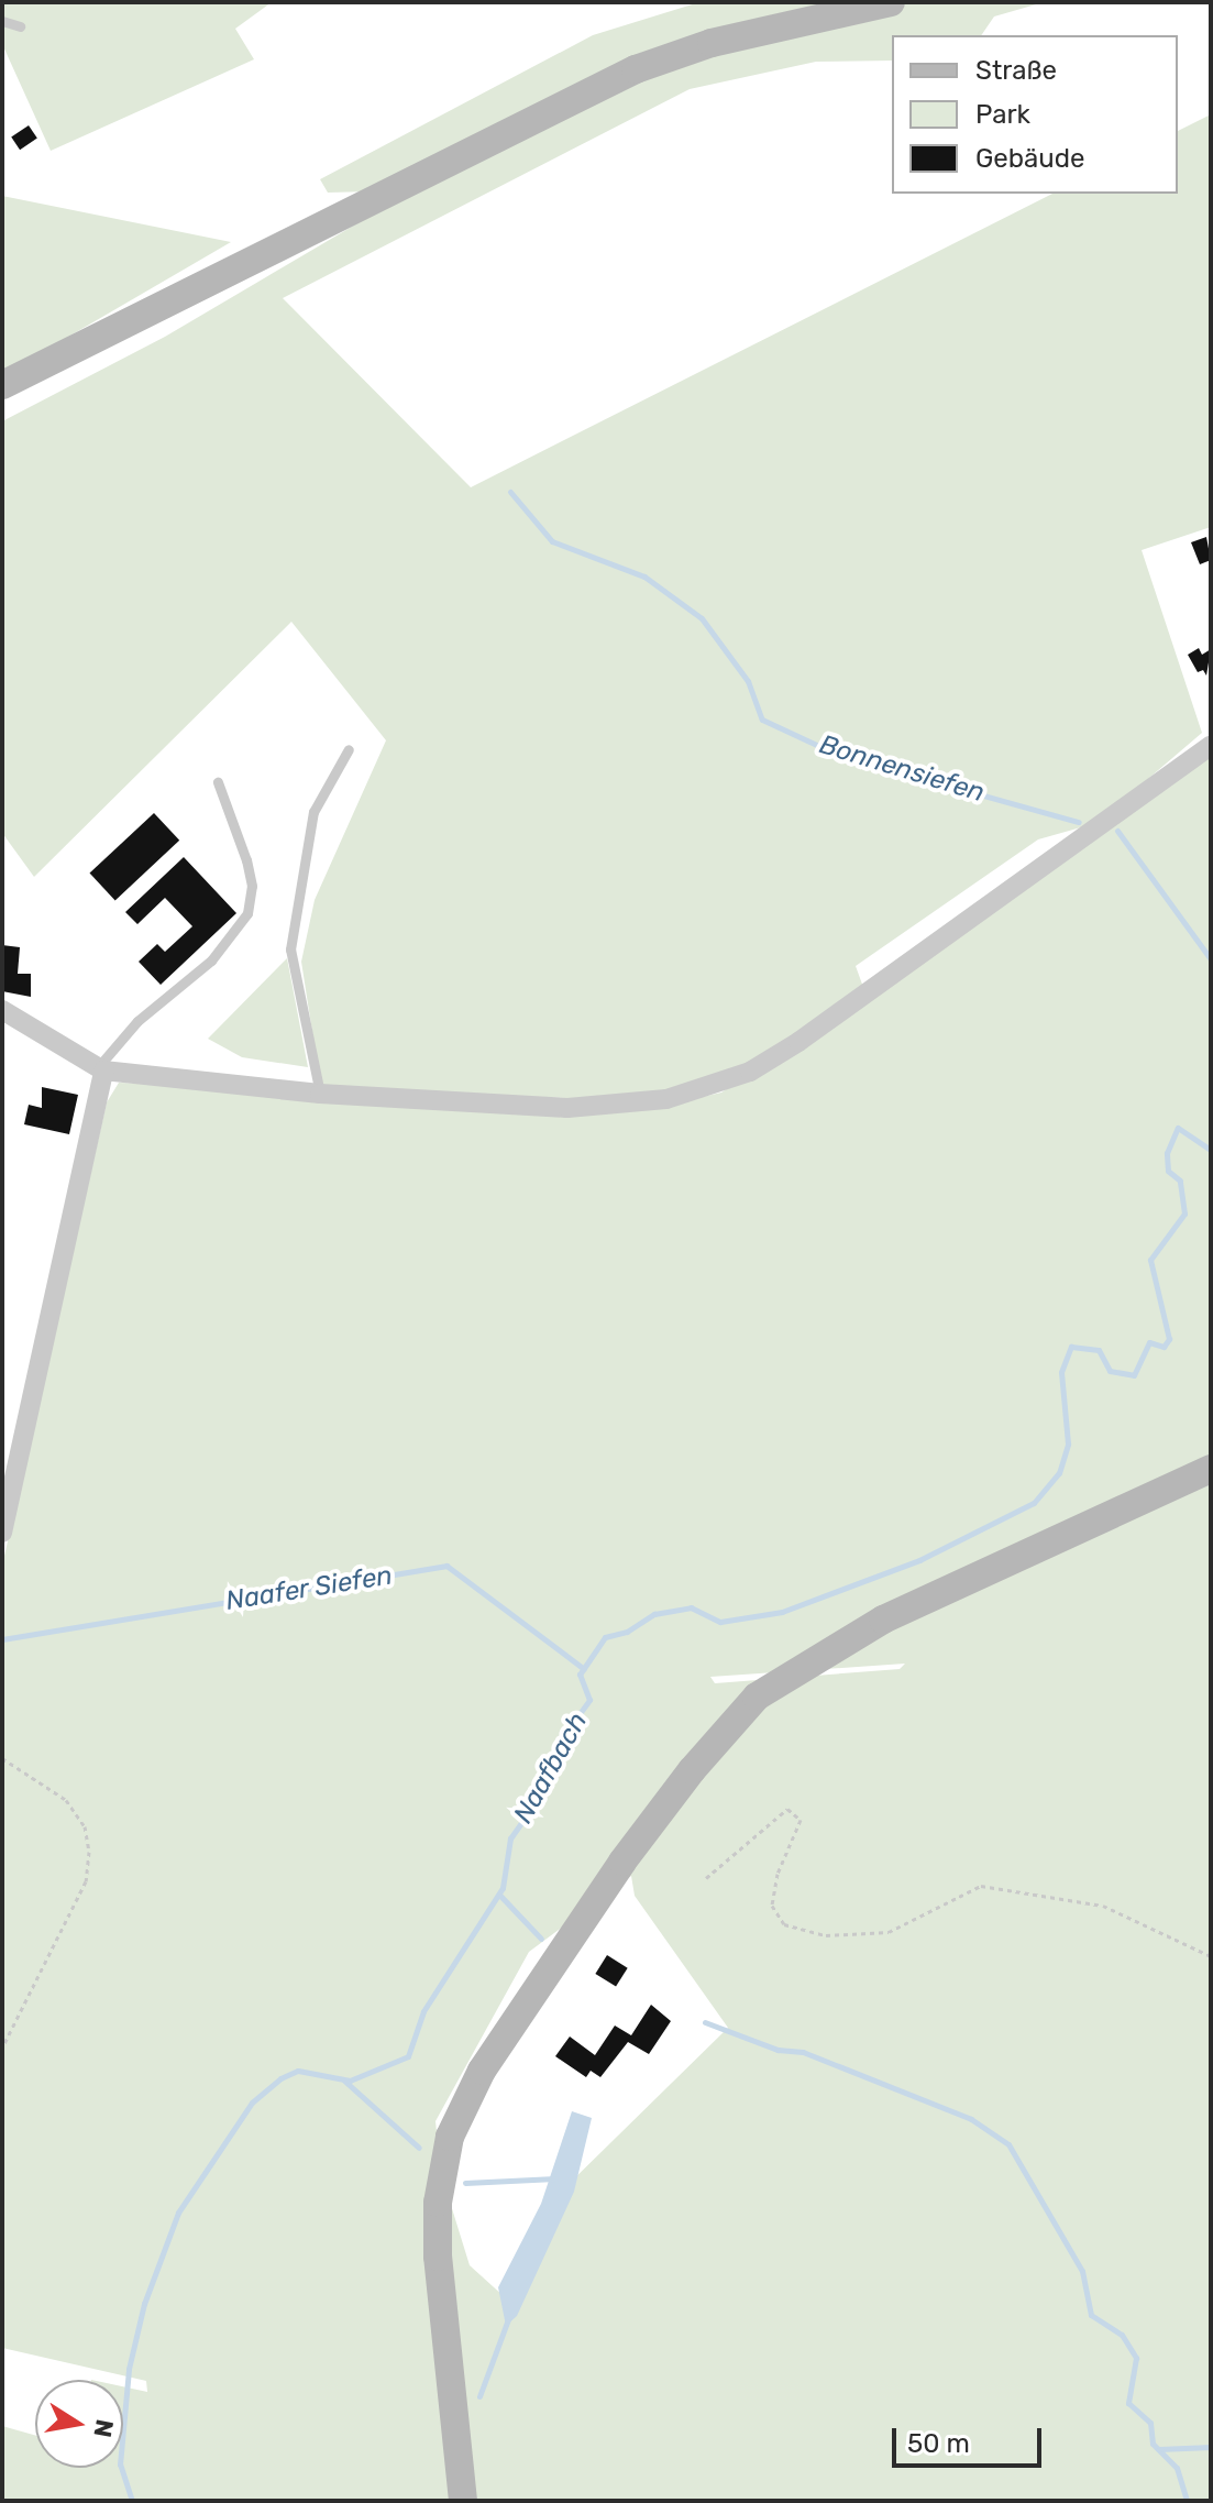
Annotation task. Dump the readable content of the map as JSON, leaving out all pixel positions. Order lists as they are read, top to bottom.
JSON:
{
  "water": ["Bonnensiefen", "Naafer Siefen", "Naafbach"],
  "legend": ["Straße", "Park", "Gebäude"],
  "scale_bar": "50 m",
  "north": "right"
}
